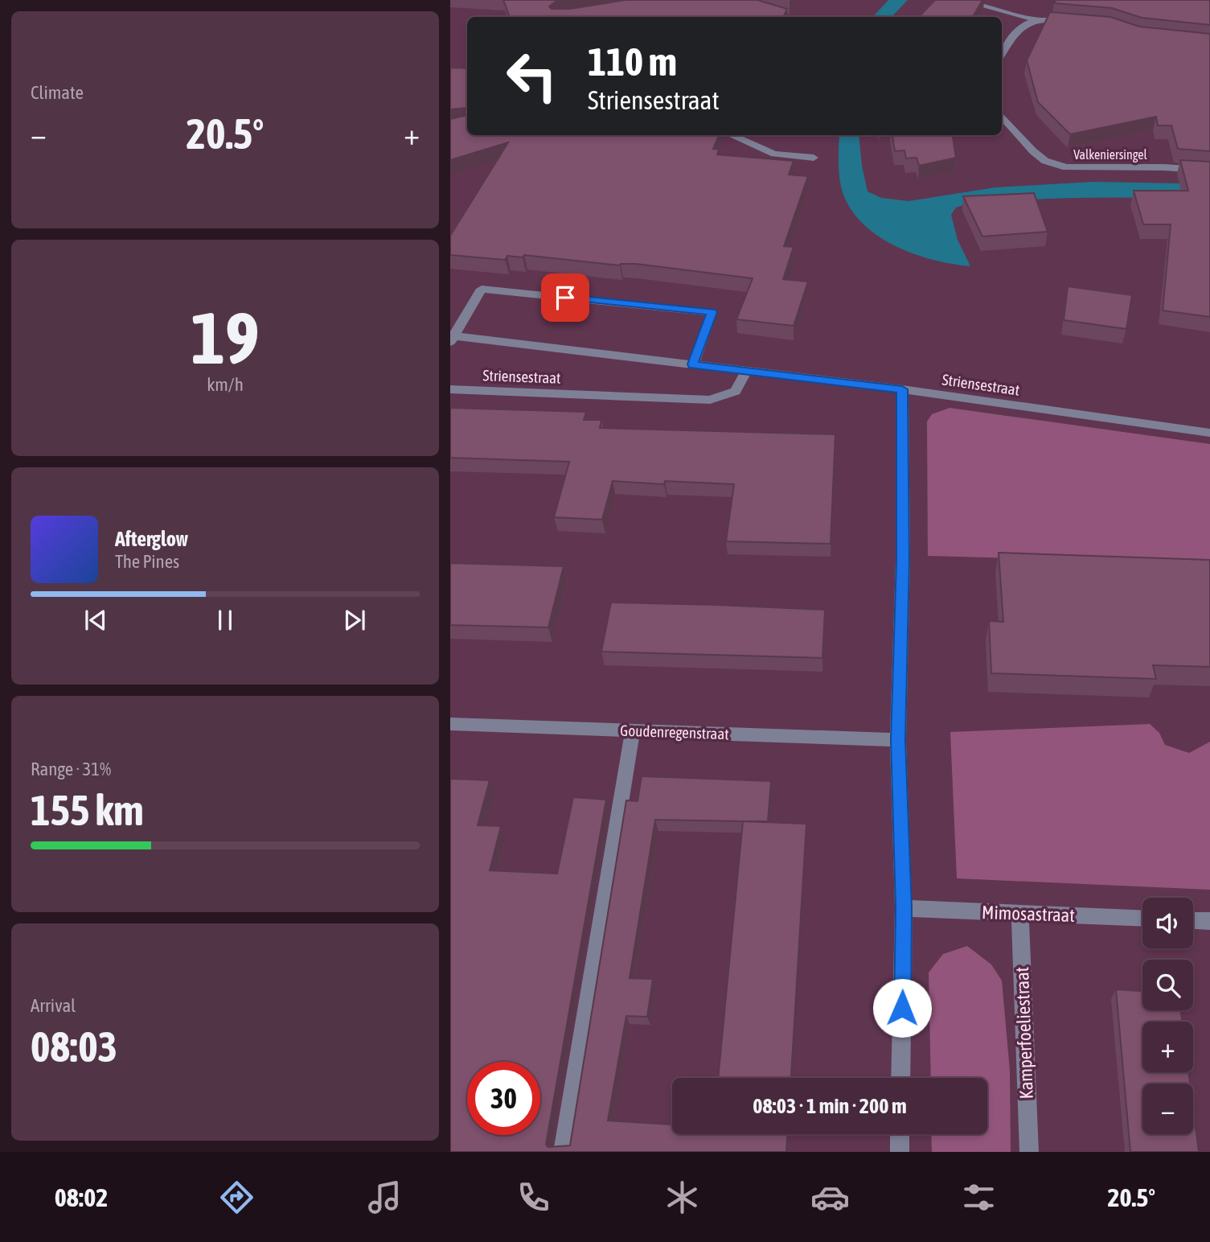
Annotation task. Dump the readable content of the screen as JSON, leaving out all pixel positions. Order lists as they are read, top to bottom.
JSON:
{
  "streets": {
    "street": [
      "Valkeniersingel",
      "Striensestraat",
      "Goudenregenstraat",
      "Mimosastraat",
      "Kamperfoeliestraat"
    ]
  },
  "crossings": [
    ["Mimosastraat", "Kamperfoeliestraat"]
  ],
  "page": {
    "tile": [
      "Climate",
      ["19", "km/h"],
      ["Range · 31%", "155 km"],
      ["Arrival", "08:03"]
    ],
    "turn": ["110 m", "Striensestraat"],
    "heat": ["−", "20.5°", "+"],
    "song": ["Afterglow", "The Pines"],
    "map_buttons": ["+", "−"],
    "limit": "30",
    "trip": "08:03 · 1 min · 200 m",
    "tabs": ["08:02", "20.5°"]
  }
}
